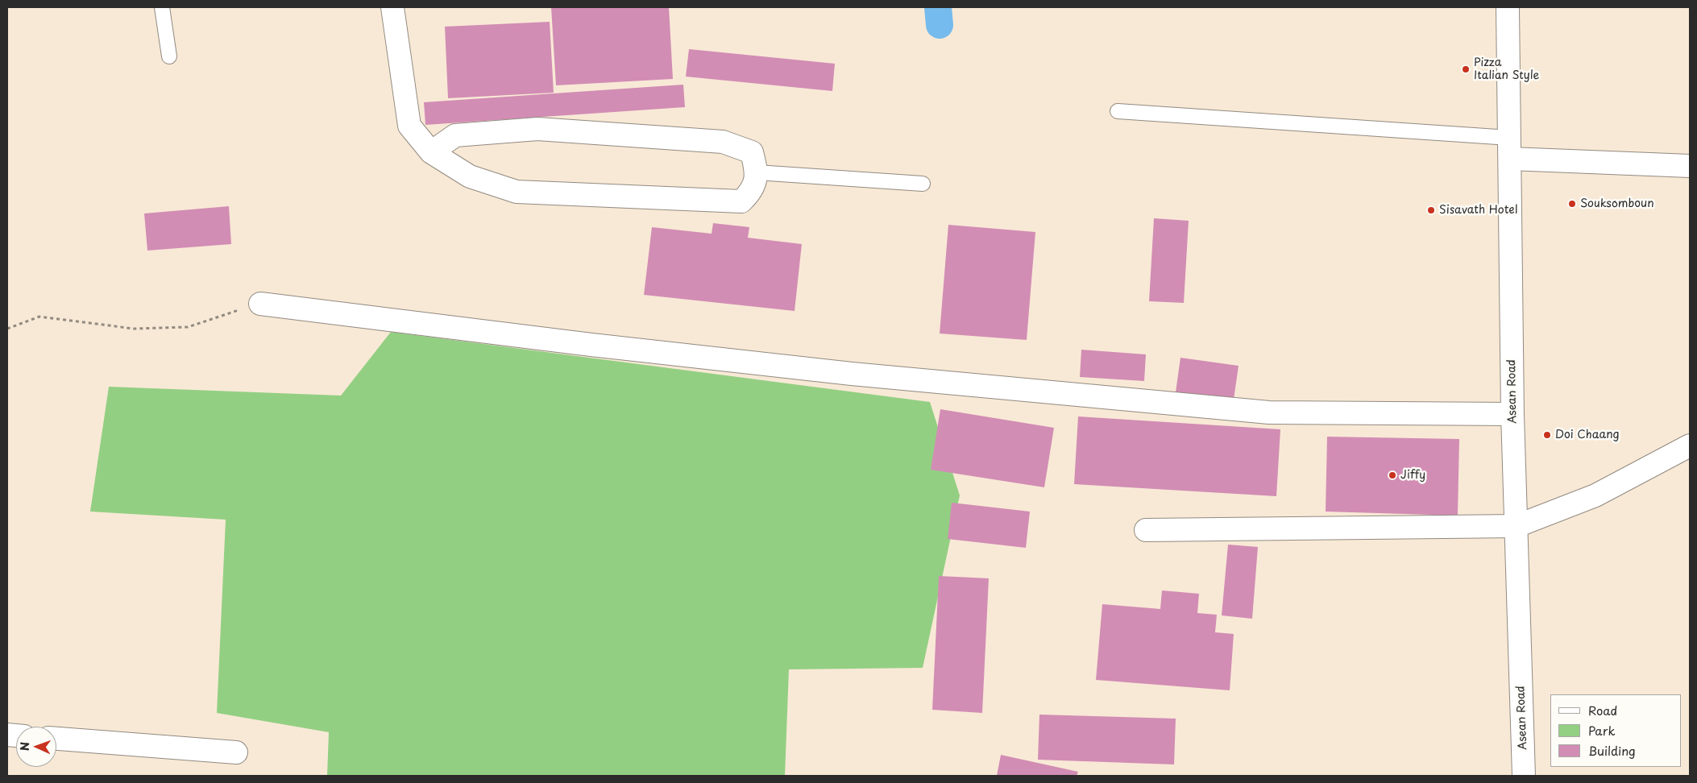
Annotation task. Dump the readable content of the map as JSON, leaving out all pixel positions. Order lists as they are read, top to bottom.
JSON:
{
  "streets": {
    "street": ["Asean Road"]
  },
  "places": [
    "Pizza Italian Style",
    "Souksomboun",
    "Sisavath Hotel",
    "Doi Chaang",
    "Jiffy"
  ],
  "legend": ["Road", "Park", "Building"],
  "north": "left"
}
